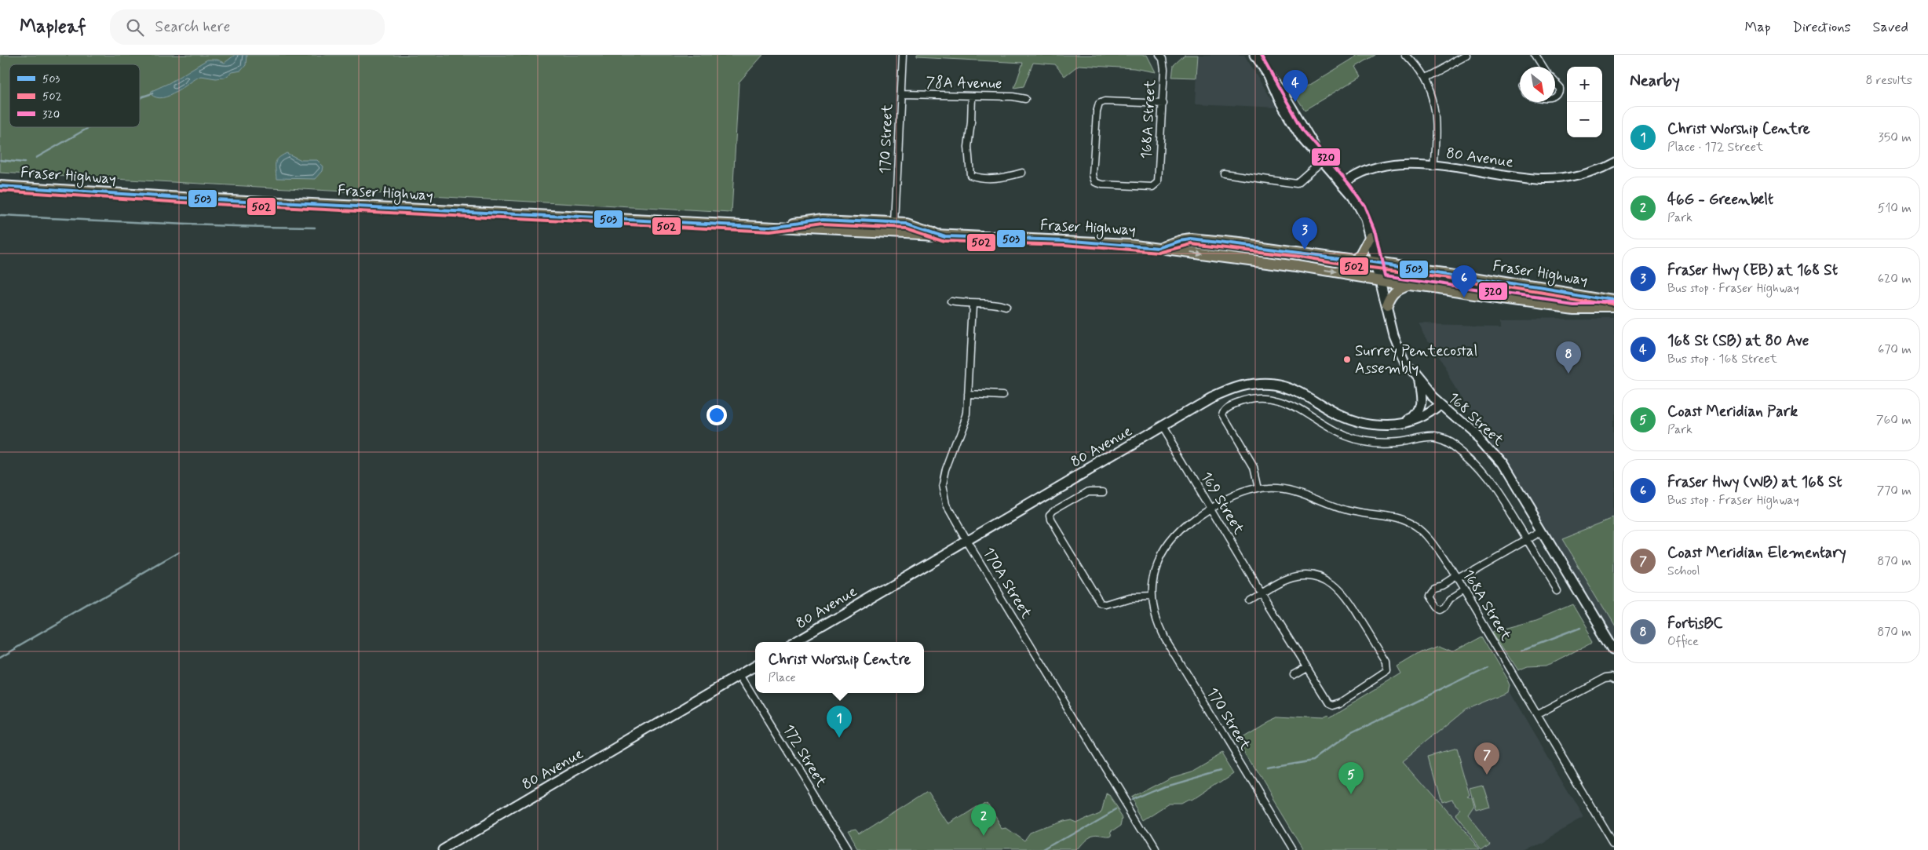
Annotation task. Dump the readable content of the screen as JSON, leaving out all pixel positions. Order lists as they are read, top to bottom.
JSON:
{
  "streets": {
    "main road": ["80 Avenue", "Fraser Highway", "168 Street"],
    "street": [
      "78A Avenue",
      "168A Street",
      "170 Street",
      "169 Street",
      "170A Street",
      "172 Street"
    ]
  },
  "crossings": [
    ["78A Avenue", "170 Street"],
    ["168A Street", "170 Street"],
    ["168A Street", "169 Street"],
    ["170 Street", "Fraser Highway"],
    ["170 Street", "169 Street"],
    ["80 Avenue", "168 Street"],
    ["80 Avenue", "169 Street"],
    ["80 Avenue", "170A Street"],
    ["80 Avenue", "172 Street"],
    ["Fraser Highway", "168 Street"]
  ],
  "places": ["Surrey Pentecostal Assembly"],
  "lines": ["transit line 320", "transit line 503", "transit line 502"],
  "legend": ["503", "502", "320"],
  "north": "bottom right",
  "page": {
    "header": "Mapleaf",
    "search": "Search here",
    "nav": ["Map", "Directions", "Saved"],
    "heading": ["Nearby", "8 results"],
    "map_buttons": ["+", "−"],
    "pins": [
      "4",
      "3",
      "6",
      "8",
      "1",
      "7",
      "5",
      "2"
    ],
    "list": [
      {
        "mark": "1",
        "name": "Christ Worship Centre",
        "note": "Place · 172 Street",
        "value": "350 m"
      },
      {
        "mark": "2",
        "name": "46G - Greenbelt",
        "note": "Park",
        "value": "510 m"
      },
      {
        "mark": "3",
        "name": "Fraser Hwy (EB) at 168 St",
        "note": "Bus stop · Fraser Highway",
        "value": "620 m"
      },
      {
        "mark": "4",
        "name": "168 St (SB) at 80 Ave",
        "note": "Bus stop · 168 Street",
        "value": "670 m"
      },
      {
        "mark": "5",
        "name": "Coast Meridian Park",
        "note": "Park",
        "value": "760 m"
      },
      {
        "mark": "6",
        "name": "Fraser Hwy (WB) at 168 St",
        "note": "Bus stop · Fraser Highway",
        "value": "770 m"
      },
      {
        "mark": "7",
        "name": "Coast Meridian Elementary",
        "note": "School",
        "value": "870 m"
      },
      {
        "mark": "8",
        "name": "FortisBC",
        "note": "Office",
        "value": "870 m"
      }
    ],
    "popup": ["Christ Worship Centre", "Place"]
  }
}
